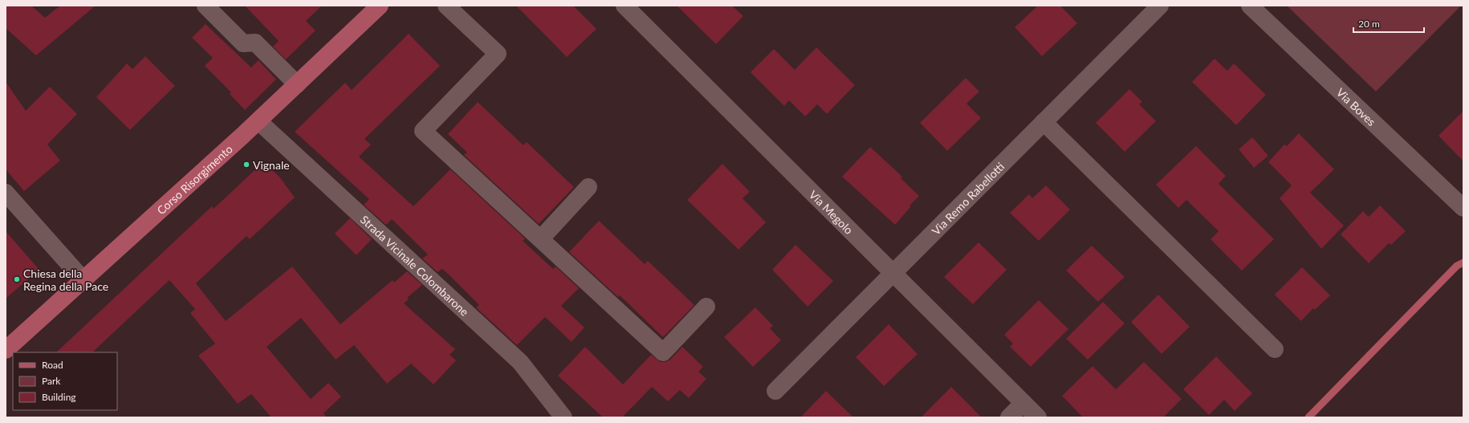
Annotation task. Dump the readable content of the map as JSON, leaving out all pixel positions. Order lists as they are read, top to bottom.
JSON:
{
  "streets": {
    "main road": ["Corso Risorgimento"],
    "street": [
      "Via Boves",
      "Via Remo Rabellotti",
      "Via Megolo",
      "Strada Vicinale Colombarone"
    ]
  },
  "crossings": [
    ["Corso Risorgimento", "Strada Vicinale Colombarone"],
    ["Via Remo Rabellotti", "Via Megolo"]
  ],
  "places": ["Vignale", "Chiesa della Regina della Pace"],
  "legend": ["Road", "Park", "Building"],
  "scale_bar": "20 m"
}
